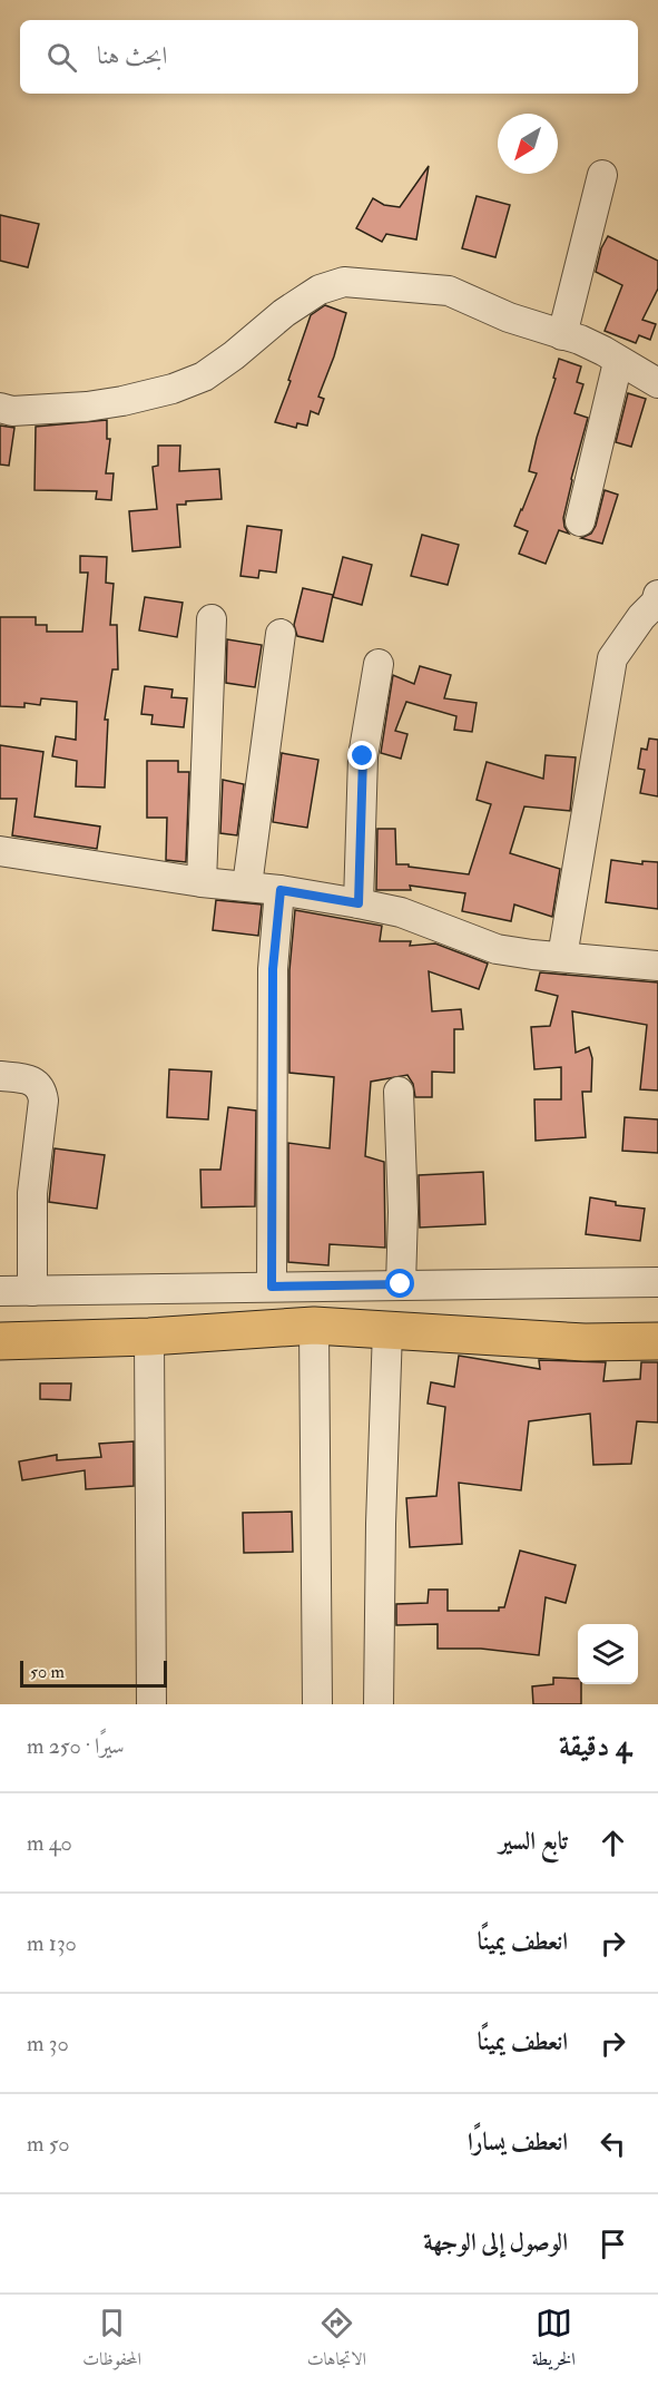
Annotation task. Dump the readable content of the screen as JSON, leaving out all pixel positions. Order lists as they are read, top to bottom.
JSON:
{
  "scale_bar": "50 m",
  "north": "bottom left",
  "page": {
    "search": "ابحث هنا",
    "scale": "50 m",
    "heading": ["4 دقيقة", "سيرًا · 250 m"],
    "list": [
      ["تابع السير", "40 m"],
      ["انعطف يمينًا", "130 m"],
      ["انعطف يمينًا", "30 m"],
      ["انعطف يسارًا", "50 m"],
      "الوصول إلى الوجهة"
    ],
    "nav": ["الخريطة", "الاتجاهات", "المحفوظات"]
  }
}
